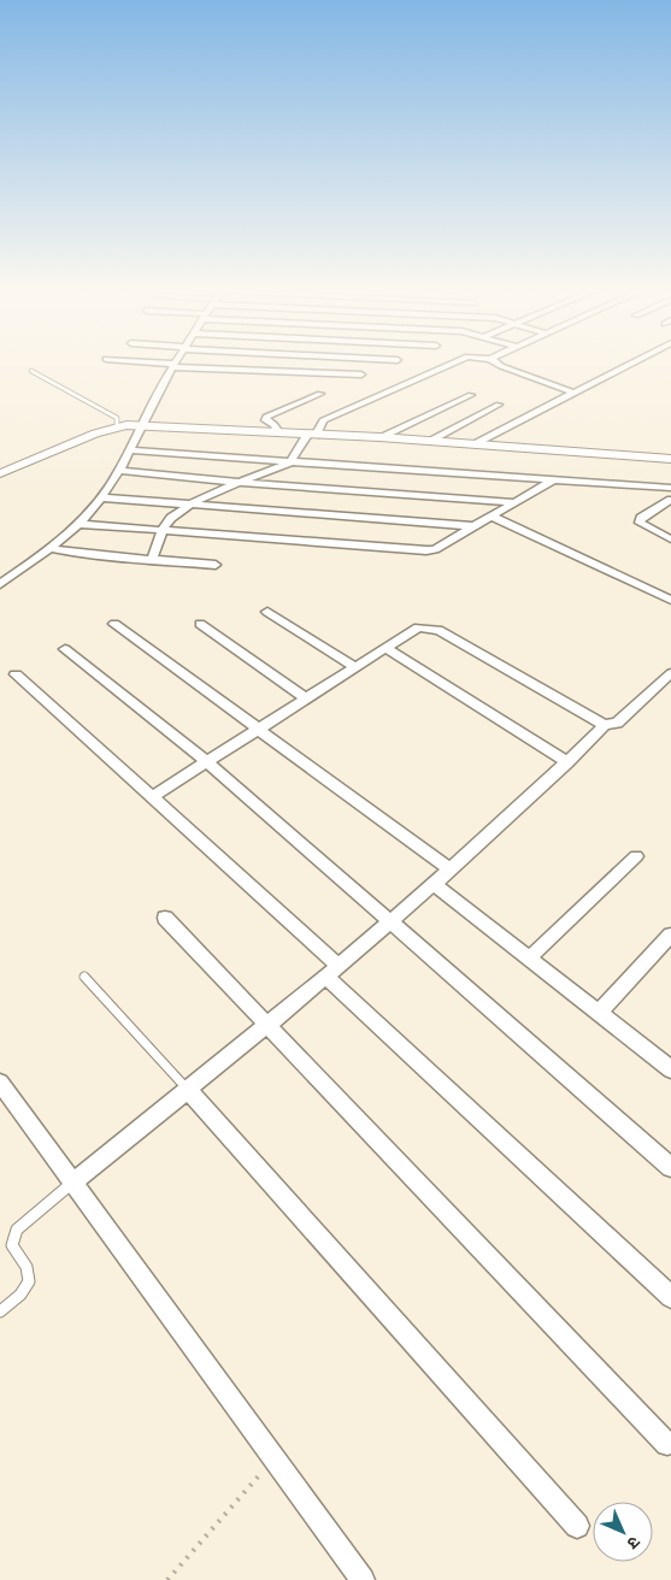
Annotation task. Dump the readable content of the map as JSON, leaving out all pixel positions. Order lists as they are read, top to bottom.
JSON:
{
  "north": "bottom right"
}
